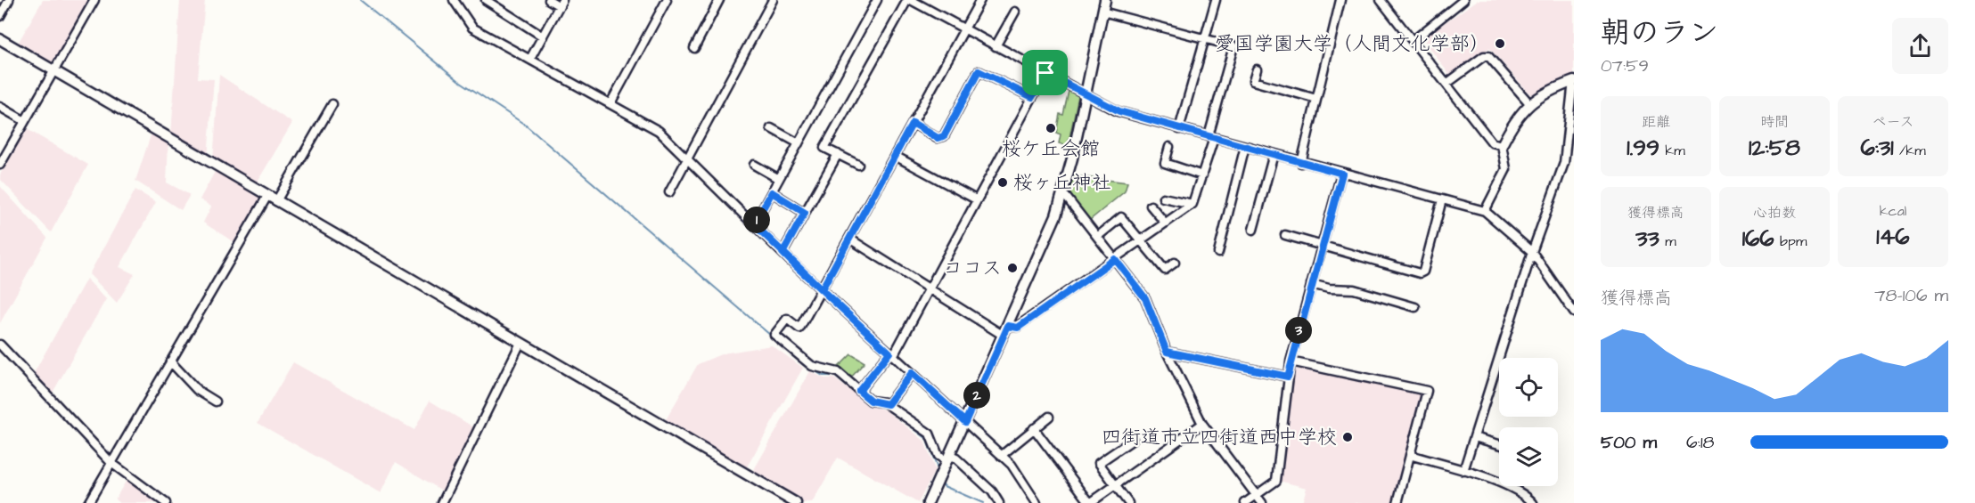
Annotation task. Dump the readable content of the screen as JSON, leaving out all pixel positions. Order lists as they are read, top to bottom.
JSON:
{
  "places": [
    "愛国学園大学（人間文化学部）",
    "桜ケ丘会館",
    "桜ヶ丘神社",
    "ココス",
    "四街道市立四街道西中学校"
  ],
  "page": {
    "heading": ["朝のラン", "07:59"],
    "stats": [
      ["距離", "1.99 km"],
      ["時間", "12:58"],
      ["ペース", "6:31 /km"],
      ["獲得標高", "33 m"],
      ["心拍数", "166 bpm"],
      ["kcal", "146"]
    ],
    "pins": ["1", "3", "2"],
    "chart": ["獲得標高", "78–106 m"],
    "list": [
      {
        "name": "500 m",
        "note": "6:18"
      }
    ]
  }
}
